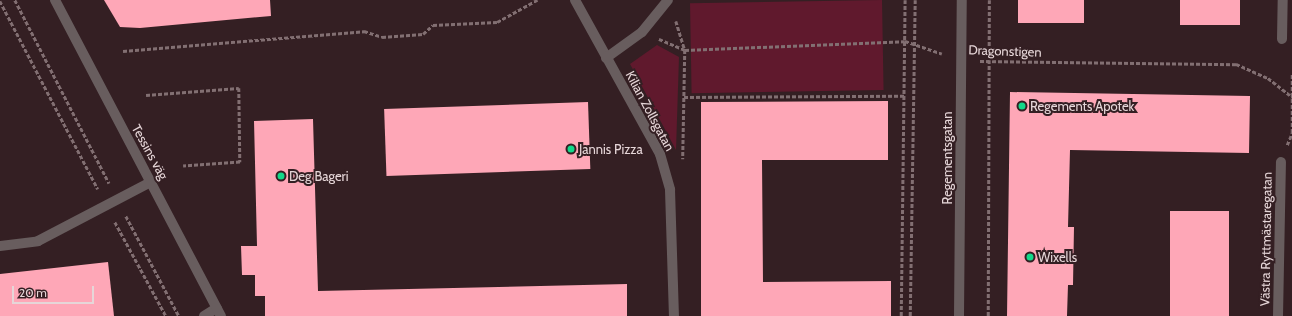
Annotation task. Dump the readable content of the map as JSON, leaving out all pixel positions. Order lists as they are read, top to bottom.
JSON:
{
  "streets": {
    "street": [
      "Kilian Zollsgatan",
      "Tessins väg",
      "Regementsgatan",
      "Västra Ryttmästaregatan"
    ],
    "path": ["Dragonstigen"]
  },
  "crossings": [
    ["Dragonstigen", "Regementsgatan"]
  ],
  "places": [
    "Regements Apotek",
    "Jannis Pizza",
    "Deg Bageri",
    "Wixells"
  ],
  "scale_bar": "20 m"
}
